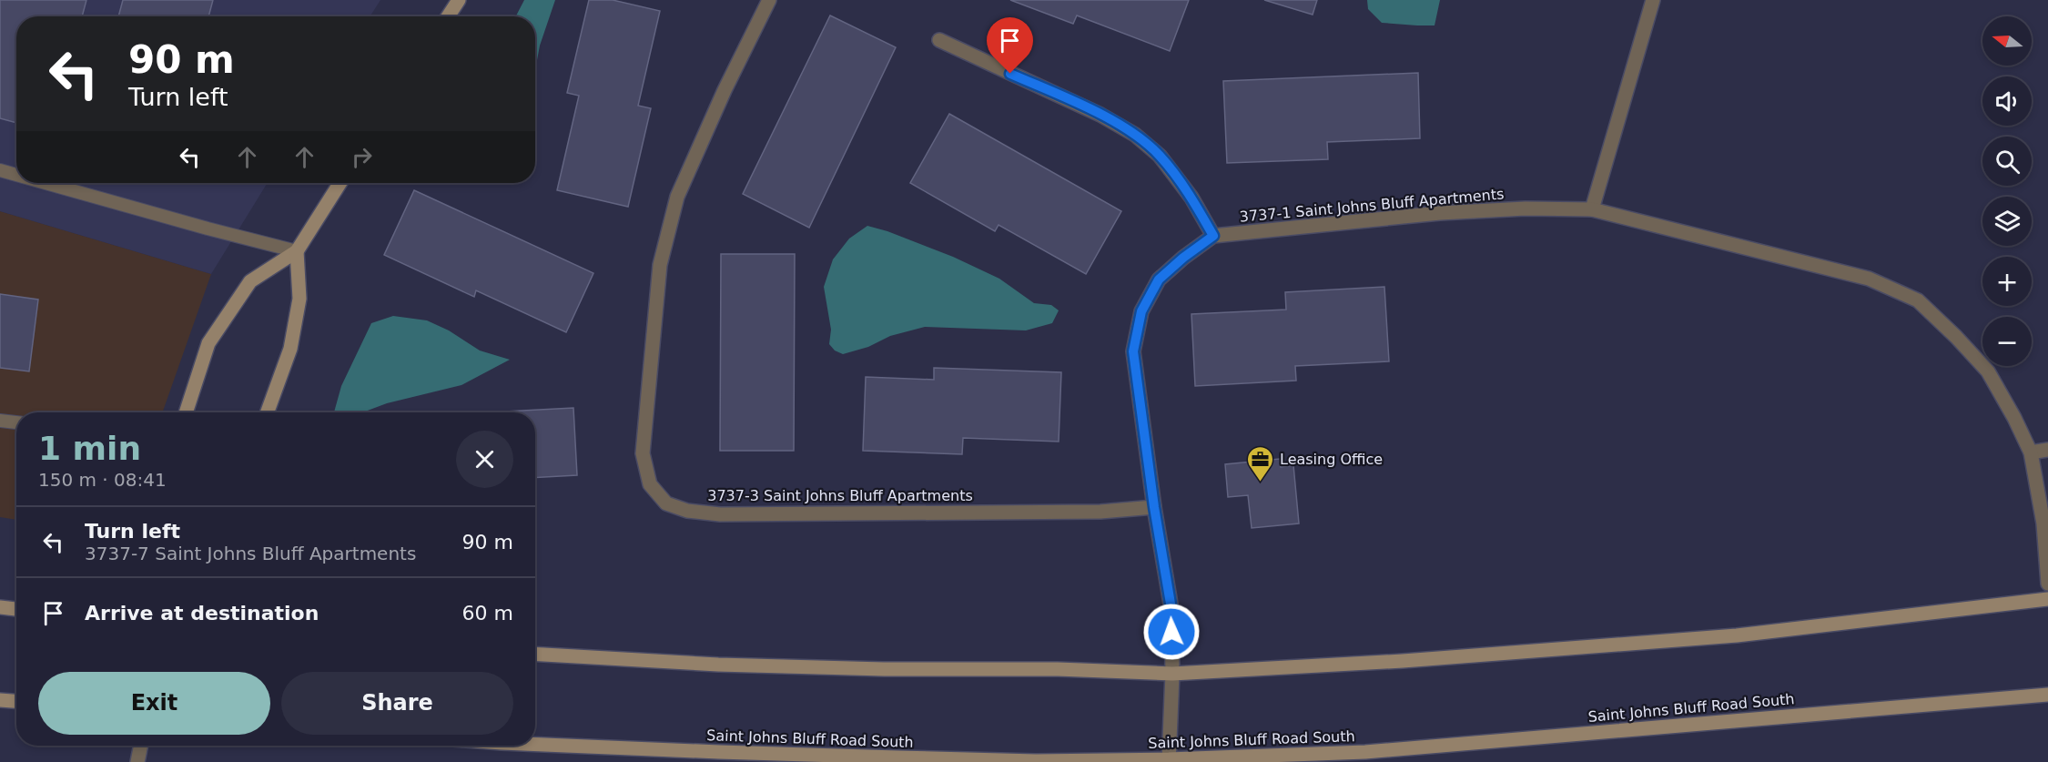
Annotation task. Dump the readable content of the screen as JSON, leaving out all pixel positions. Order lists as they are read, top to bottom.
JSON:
{
  "streets": {
    "main road": ["Saint Johns Bluff Road South"],
    "street": ["3737-1 Saint Johns Bluff Apartments", "3737-3 Saint Johns Bluff Apartments"]
  },
  "places": {
    "office": ["Leasing Office"]
  },
  "north": "left",
  "page": {
    "map_buttons": ["+", "−"],
    "turn": ["90 m", "Turn left"],
    "heading": ["1 min", "150 m · 08:41"],
    "list": [
      {
        "name": "Turn left",
        "note": "3737-7 Saint Johns Bluff Apartments",
        "value": "90 m"
      },
      {
        "name": "Arrive at destination",
        "value": "60 m"
      }
    ],
    "buttons": ["Exit", "Share"]
  }
}
